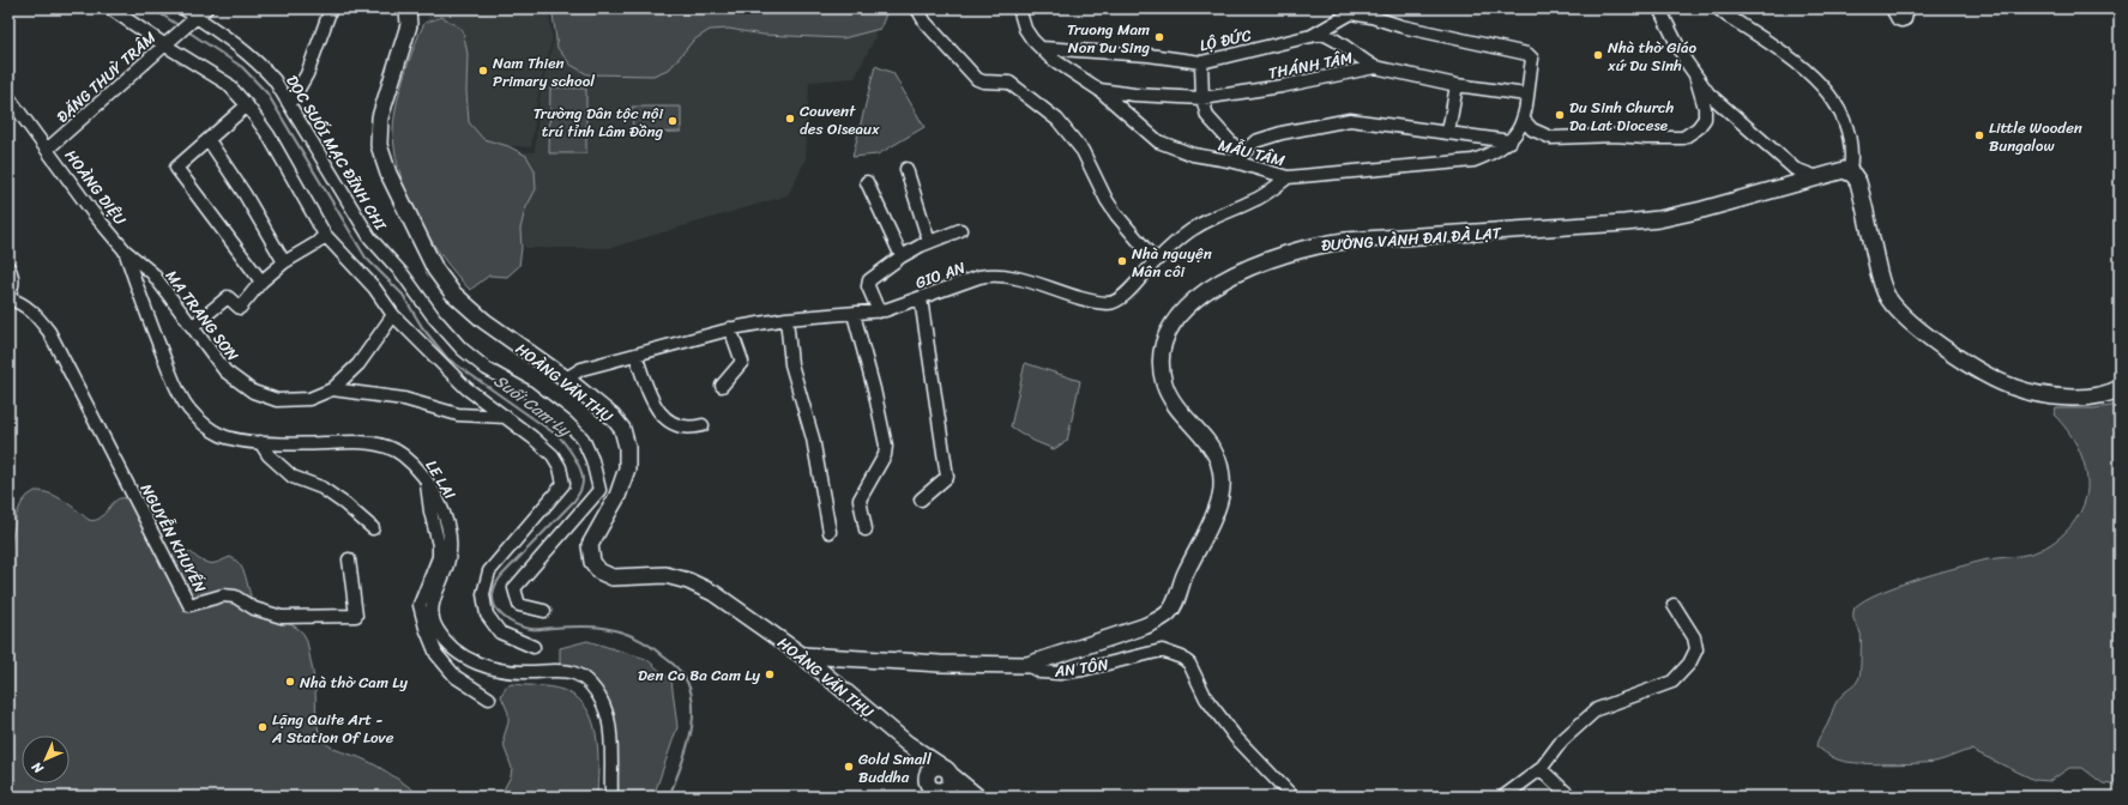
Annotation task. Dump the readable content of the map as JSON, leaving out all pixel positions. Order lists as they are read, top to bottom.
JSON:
{
  "streets": {
    "main road": ["ĐƯỜNG VÀNH ĐAI ĐÀ LẠT", "HOÀNG VĂN THỤ", "AN TÔN"],
    "street": [
      "LỘ ĐỨC",
      "THÁNH TÂM",
      "ĐẶNG THUỲ TRÂM",
      "DỌC SUỐI MẠC ĐĨNH CHI",
      "MẪU TÂM",
      "HOÀNG DIỆU",
      "GIO AN",
      "MA TRANG SƠN",
      "LE LAI",
      "NGUYỄN KHUYẾN"
    ]
  },
  "crossings": [
    ["LỘ ĐỨC", "THÁNH TÂM"],
    ["LỘ ĐỨC", "MẪU TÂM"],
    ["THÁNH TÂM", "MẪU TÂM"],
    ["ĐẶNG THUỲ TRÂM", "DỌC SUỐI MẠC ĐĨNH CHI"],
    ["ĐẶNG THUỲ TRÂM", "HOÀNG DIỆU"],
    ["MẪU TÂM", "GIO AN"],
    ["HOÀNG DIỆU", "MA TRANG SƠN"],
    ["HOÀNG DIỆU", "LE LAI"],
    ["ĐƯỜNG VÀNH ĐAI ĐÀ LẠT", "AN TÔN"],
    ["GIO AN", "HOÀNG VĂN THỤ"],
    ["MA TRANG SƠN", "LE LAI"],
    ["HOÀNG VĂN THỤ", "AN TÔN"]
  ],
  "water": ["Suối Cam Ly"],
  "places": [
    "Truong Mam Non Du Sing",
    "Nhà thờ Giáo xứ Du Sinh",
    "Nam Thien Primary school",
    "Du Sinh Church Da Lat Diocese",
    "Couvent des Oiseaux",
    "Trường Dân tộc nội trú tỉnh Lâm Đồng",
    "Little Wooden Bungalow",
    "Nhà nguyện Mân côi",
    "Den Co Ba Cam Ly",
    "Nhà thờ Cam Ly",
    "Lặng Quite Art - A Station Of Love",
    "Gold Small Buddha"
  ],
  "north": "bottom left"
}
